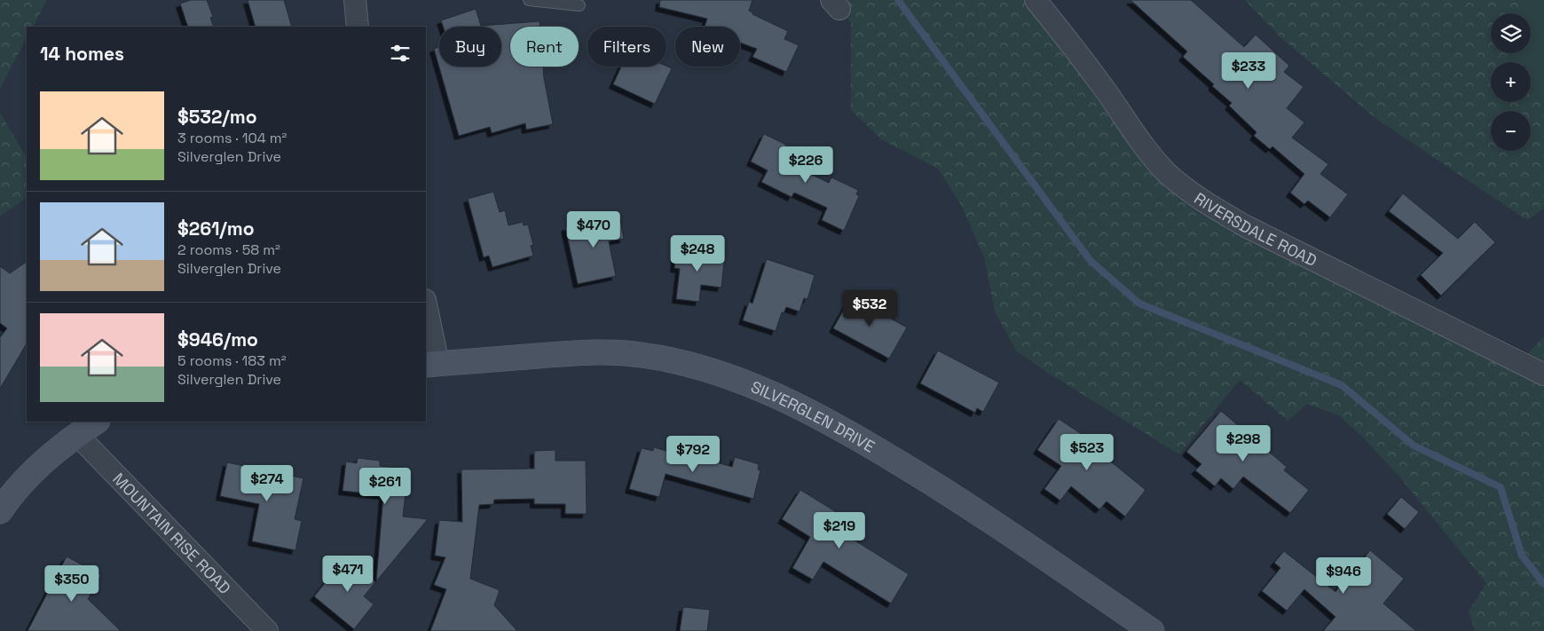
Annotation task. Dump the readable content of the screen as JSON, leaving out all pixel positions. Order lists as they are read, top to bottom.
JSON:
{
  "streets": {
    "street": ["RIVERSDALE ROAD", "SILVERGLEN DRIVE", "MOUNTAIN RISE ROAD"]
  },
  "page": {
    "map_buttons": ["+", "−"],
    "chip": [
      "Buy",
      "Rent",
      "Filters",
      "New"
    ],
    "heading": "14 homes",
    "price": [
      "$233",
      "$226",
      "$470",
      "$248",
      "$532",
      "$298",
      "$523",
      "$792",
      "$274",
      "$261",
      "$219",
      "$471",
      "$946",
      "$350"
    ],
    "list": [
      {
        "name": "$532/mo",
        "note": "3 rooms · 104 m² · Silverglen Drive"
      },
      {
        "name": "$261/mo",
        "note": "2 rooms · 58 m² · Silverglen Drive"
      },
      {
        "name": "$946/mo",
        "note": "5 rooms · 183 m² · Silverglen Drive"
      }
    ]
  }
}
